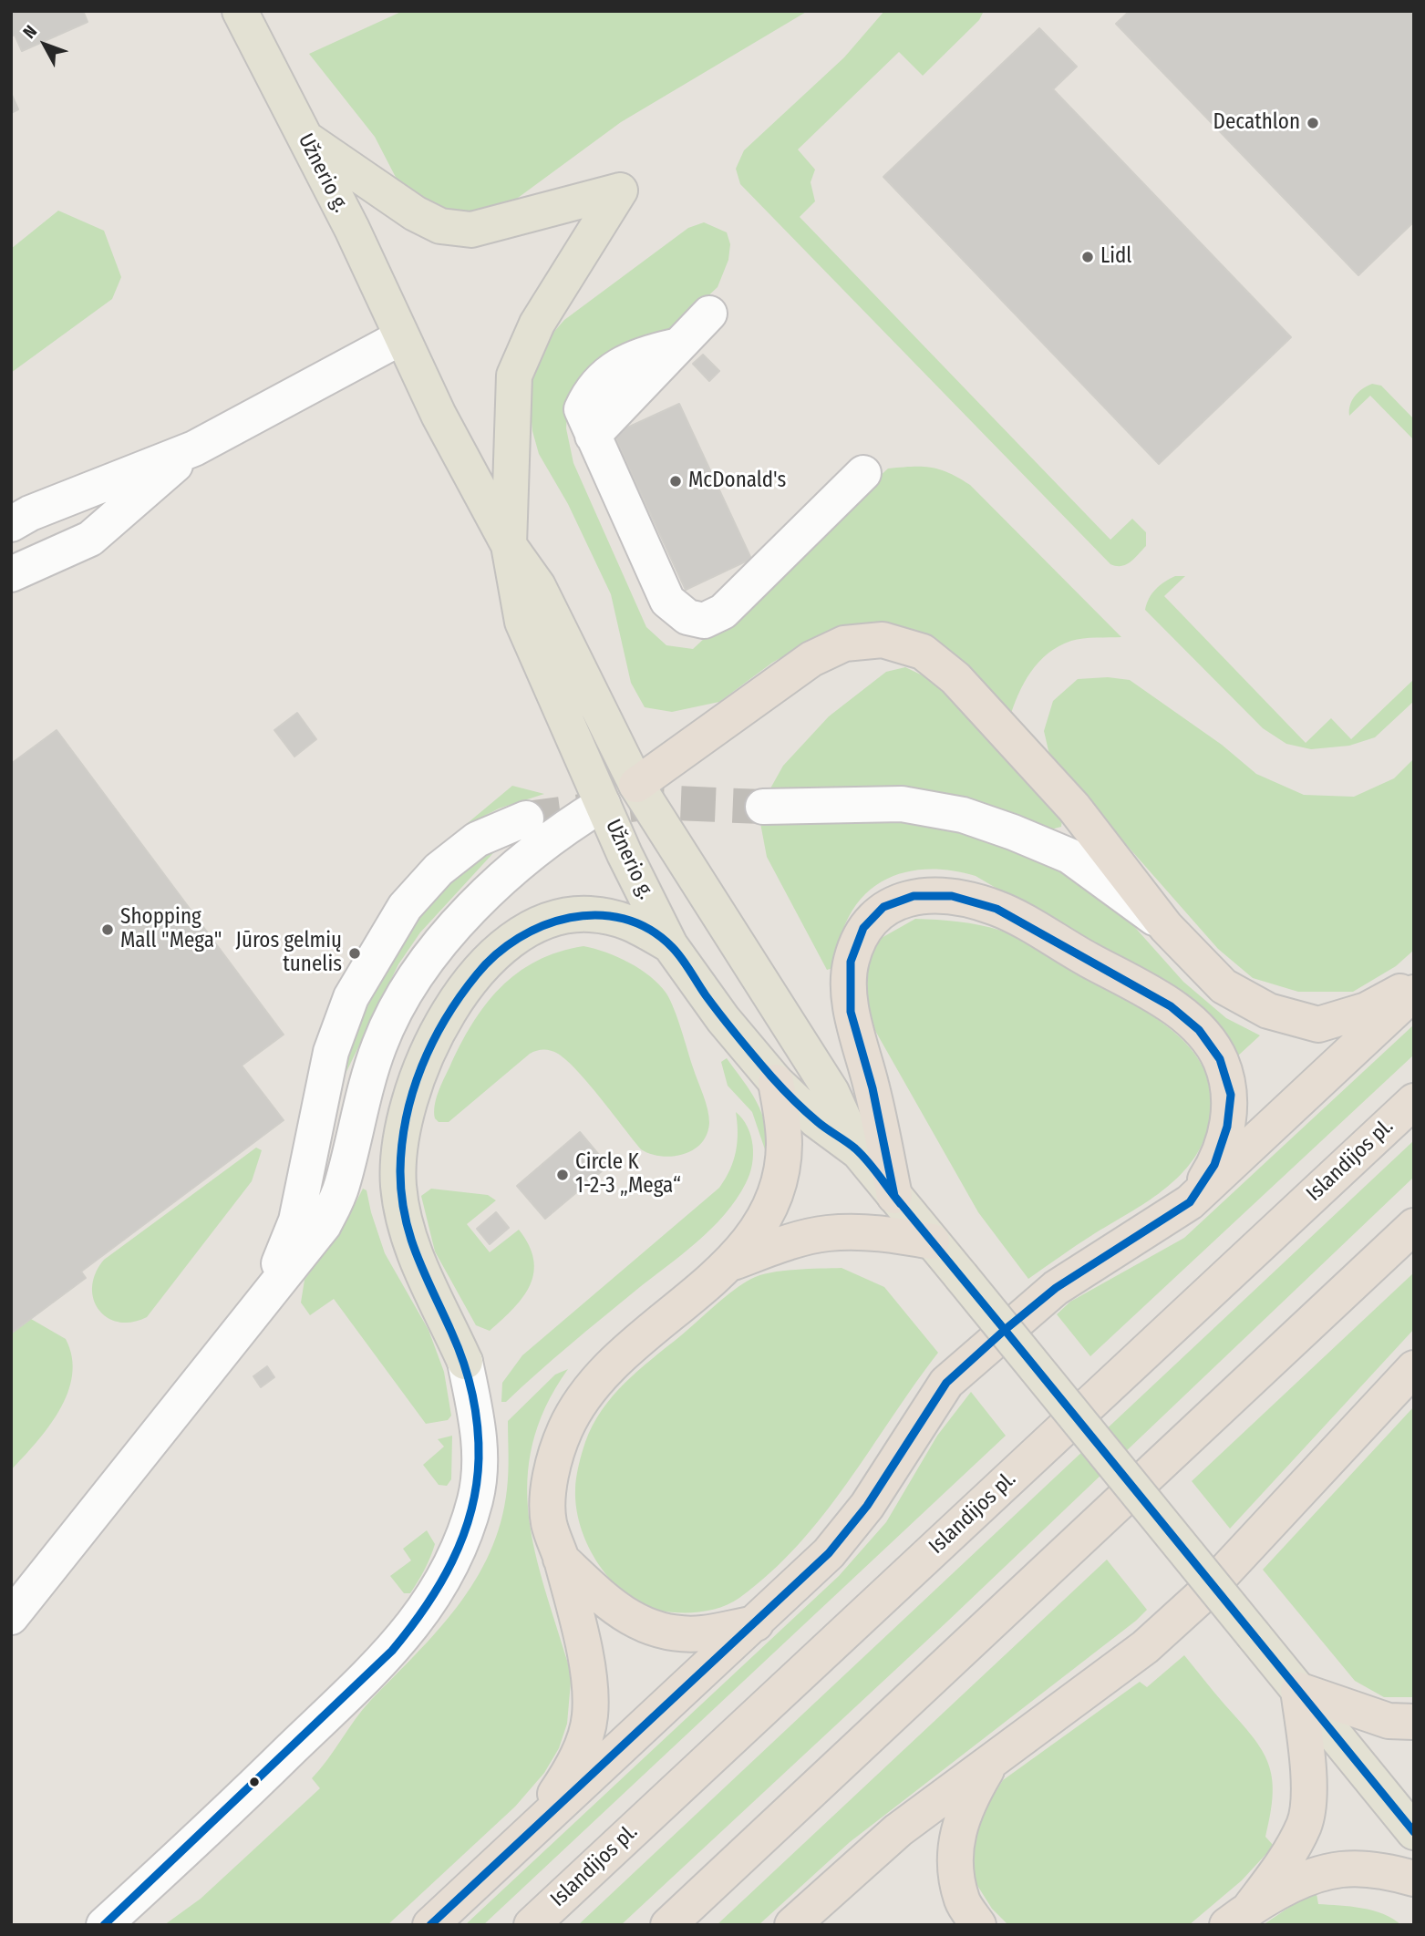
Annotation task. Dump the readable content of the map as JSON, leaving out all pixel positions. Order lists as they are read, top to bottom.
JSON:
{
  "streets": {
    "highway": ["Islandijos pl."],
    "main road": ["Užnerio g."]
  },
  "places": [
    "Decathlon",
    "Lidl",
    "McDonald's",
    "Shopping Mall \"Mega\"",
    "Jūros gelmių tunelis",
    "Circle K 1-2-3 „Mega“"
  ],
  "north": "top left"
}
